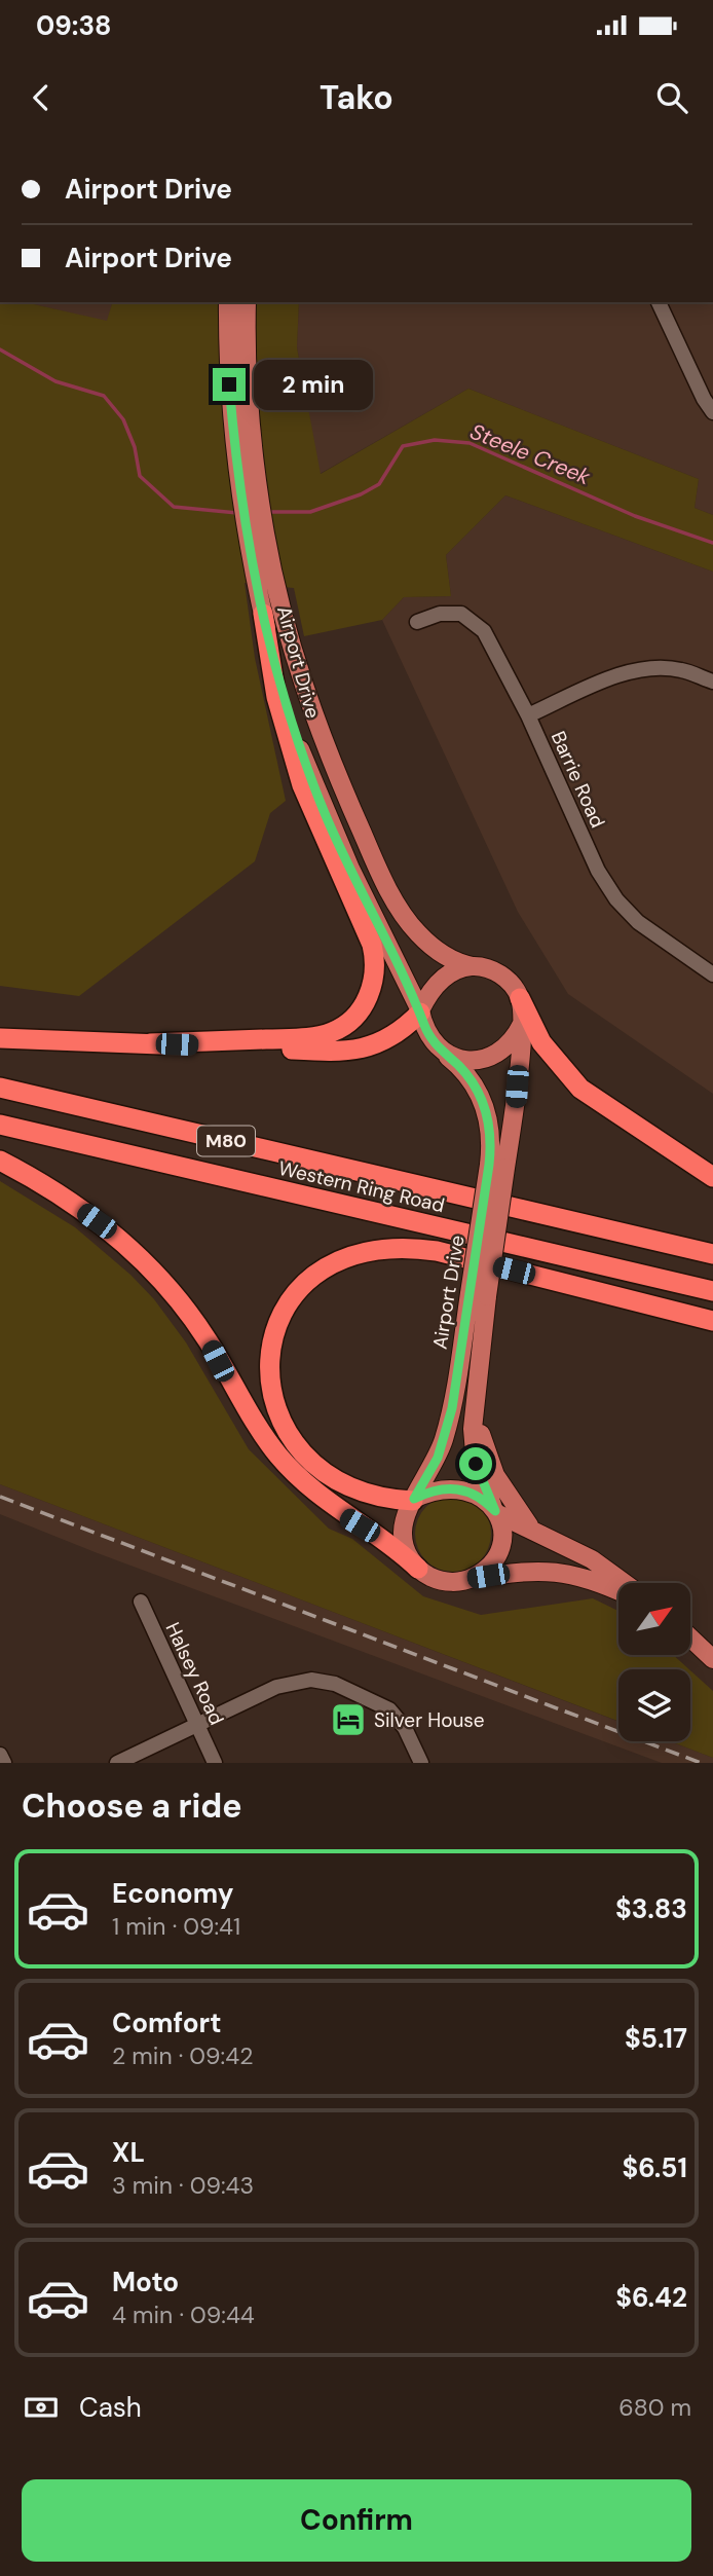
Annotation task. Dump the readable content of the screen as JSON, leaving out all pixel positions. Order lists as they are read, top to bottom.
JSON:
{
  "streets": {
    "highway": ["M80", "Western Ring Road"],
    "main road": ["Airport Drive"],
    "street": ["Barrie Road", "Halsey Road"]
  },
  "water": ["Steele Creek"],
  "places": {
    "hotel": ["Silver House"]
  },
  "north": "top right",
  "page": {
    "status": "09:38",
    "header": "Tako",
    "banner": ["Airport Drive", "Airport Drive"],
    "bubble": "2 min",
    "heading": "Choose a ride",
    "list": [
      {
        "name": "Economy",
        "note": "1 min · 09:41",
        "value": "$3.83"
      },
      {
        "name": "Comfort",
        "note": "2 min · 09:42",
        "value": "$5.17"
      },
      {
        "name": "XL",
        "note": "3 min · 09:43",
        "value": "$6.51"
      },
      {
        "name": "Moto",
        "note": "4 min · 09:44",
        "value": "$6.42"
      }
    ],
    "pay": ["Cash", "680 m"],
    "buttons": "Confirm"
  }
}
